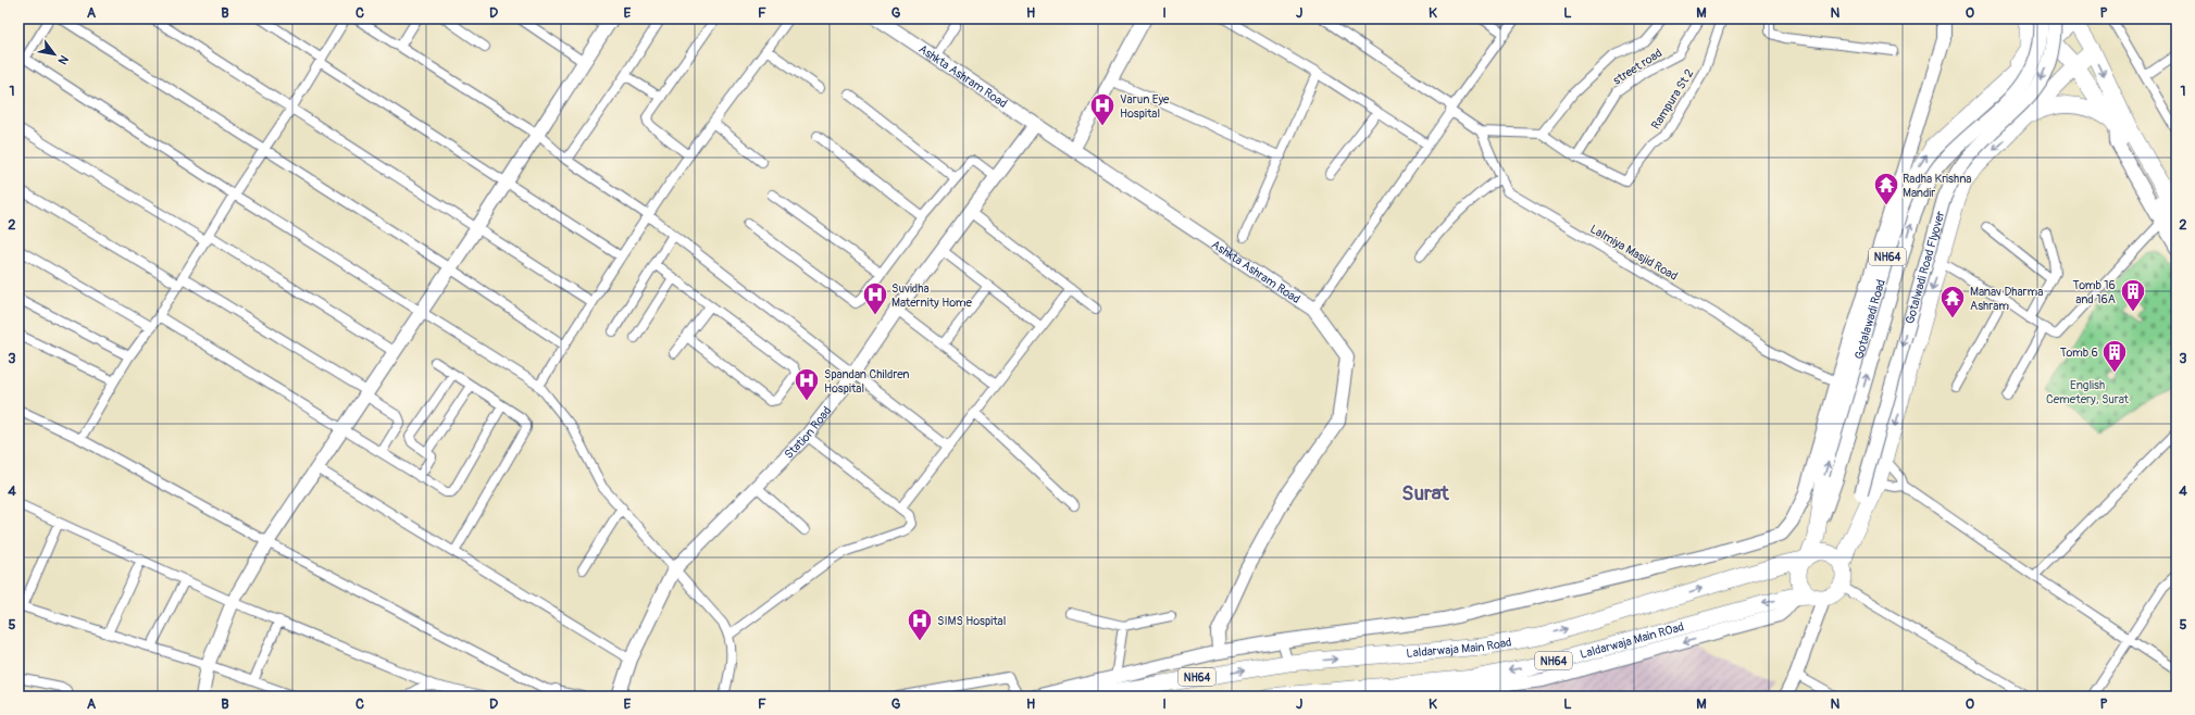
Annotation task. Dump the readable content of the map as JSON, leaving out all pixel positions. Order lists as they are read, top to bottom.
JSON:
{
  "streets": {
    "highway": [
      "NH64",
      "Gotalawadi Road",
      "Laldarwaja Main ROad",
      "Laldarwaja Main Road"
    ],
    "street": [
      "street road",
      "Ashkta Ashram Road",
      "Rampura St 2",
      "Lalmiya Masjid Road",
      "Gotalwadi Road Flyover",
      "Station Road"
    ]
  },
  "crossings": [
    ["street road", "Rampura St 2"],
    ["Ashkta Ashram Road", "Station Road"],
    ["NH64", "Gotalawadi Road"],
    ["NH64", "Laldarwaja Main ROad"],
    ["NH64", "Laldarwaja Main Road"],
    ["Gotalwadi Road Flyover", "Gotalawadi Road"],
    ["Gotalawadi Road", "Laldarwaja Main ROad"],
    ["Gotalawadi Road", "Laldarwaja Main Road"],
    ["Laldarwaja Main ROad", "Laldarwaja Main Road"]
  ],
  "one_way": ["Laldarwaja Main ROad", "Laldarwaja Main Road"],
  "districts": ["Surat"],
  "parks": ["English Cemetery, Surat"],
  "places": {
    "hospital": [
      "Varun Eye Hospital",
      "Suvidha Maternity Home",
      "Spandan Children Hospital",
      "SIMS Hospital"
    ],
    "temple": ["Radha Krishna Mandir", "Manav Dharma Ashram"],
    "building": ["Tomb 16 and 16A", "Tomb 6"]
  },
  "north": "bottom right",
  "grid": {
    "columns": [
      "A",
      "B",
      "C",
      "D",
      "E",
      "F",
      "G",
      "H",
      "I",
      "J",
      "K",
      "L",
      "M",
      "N",
      "O",
      "P"
    ],
    "rows": [
      "1",
      "2",
      "3",
      "4",
      "5"
    ]
  }
}
